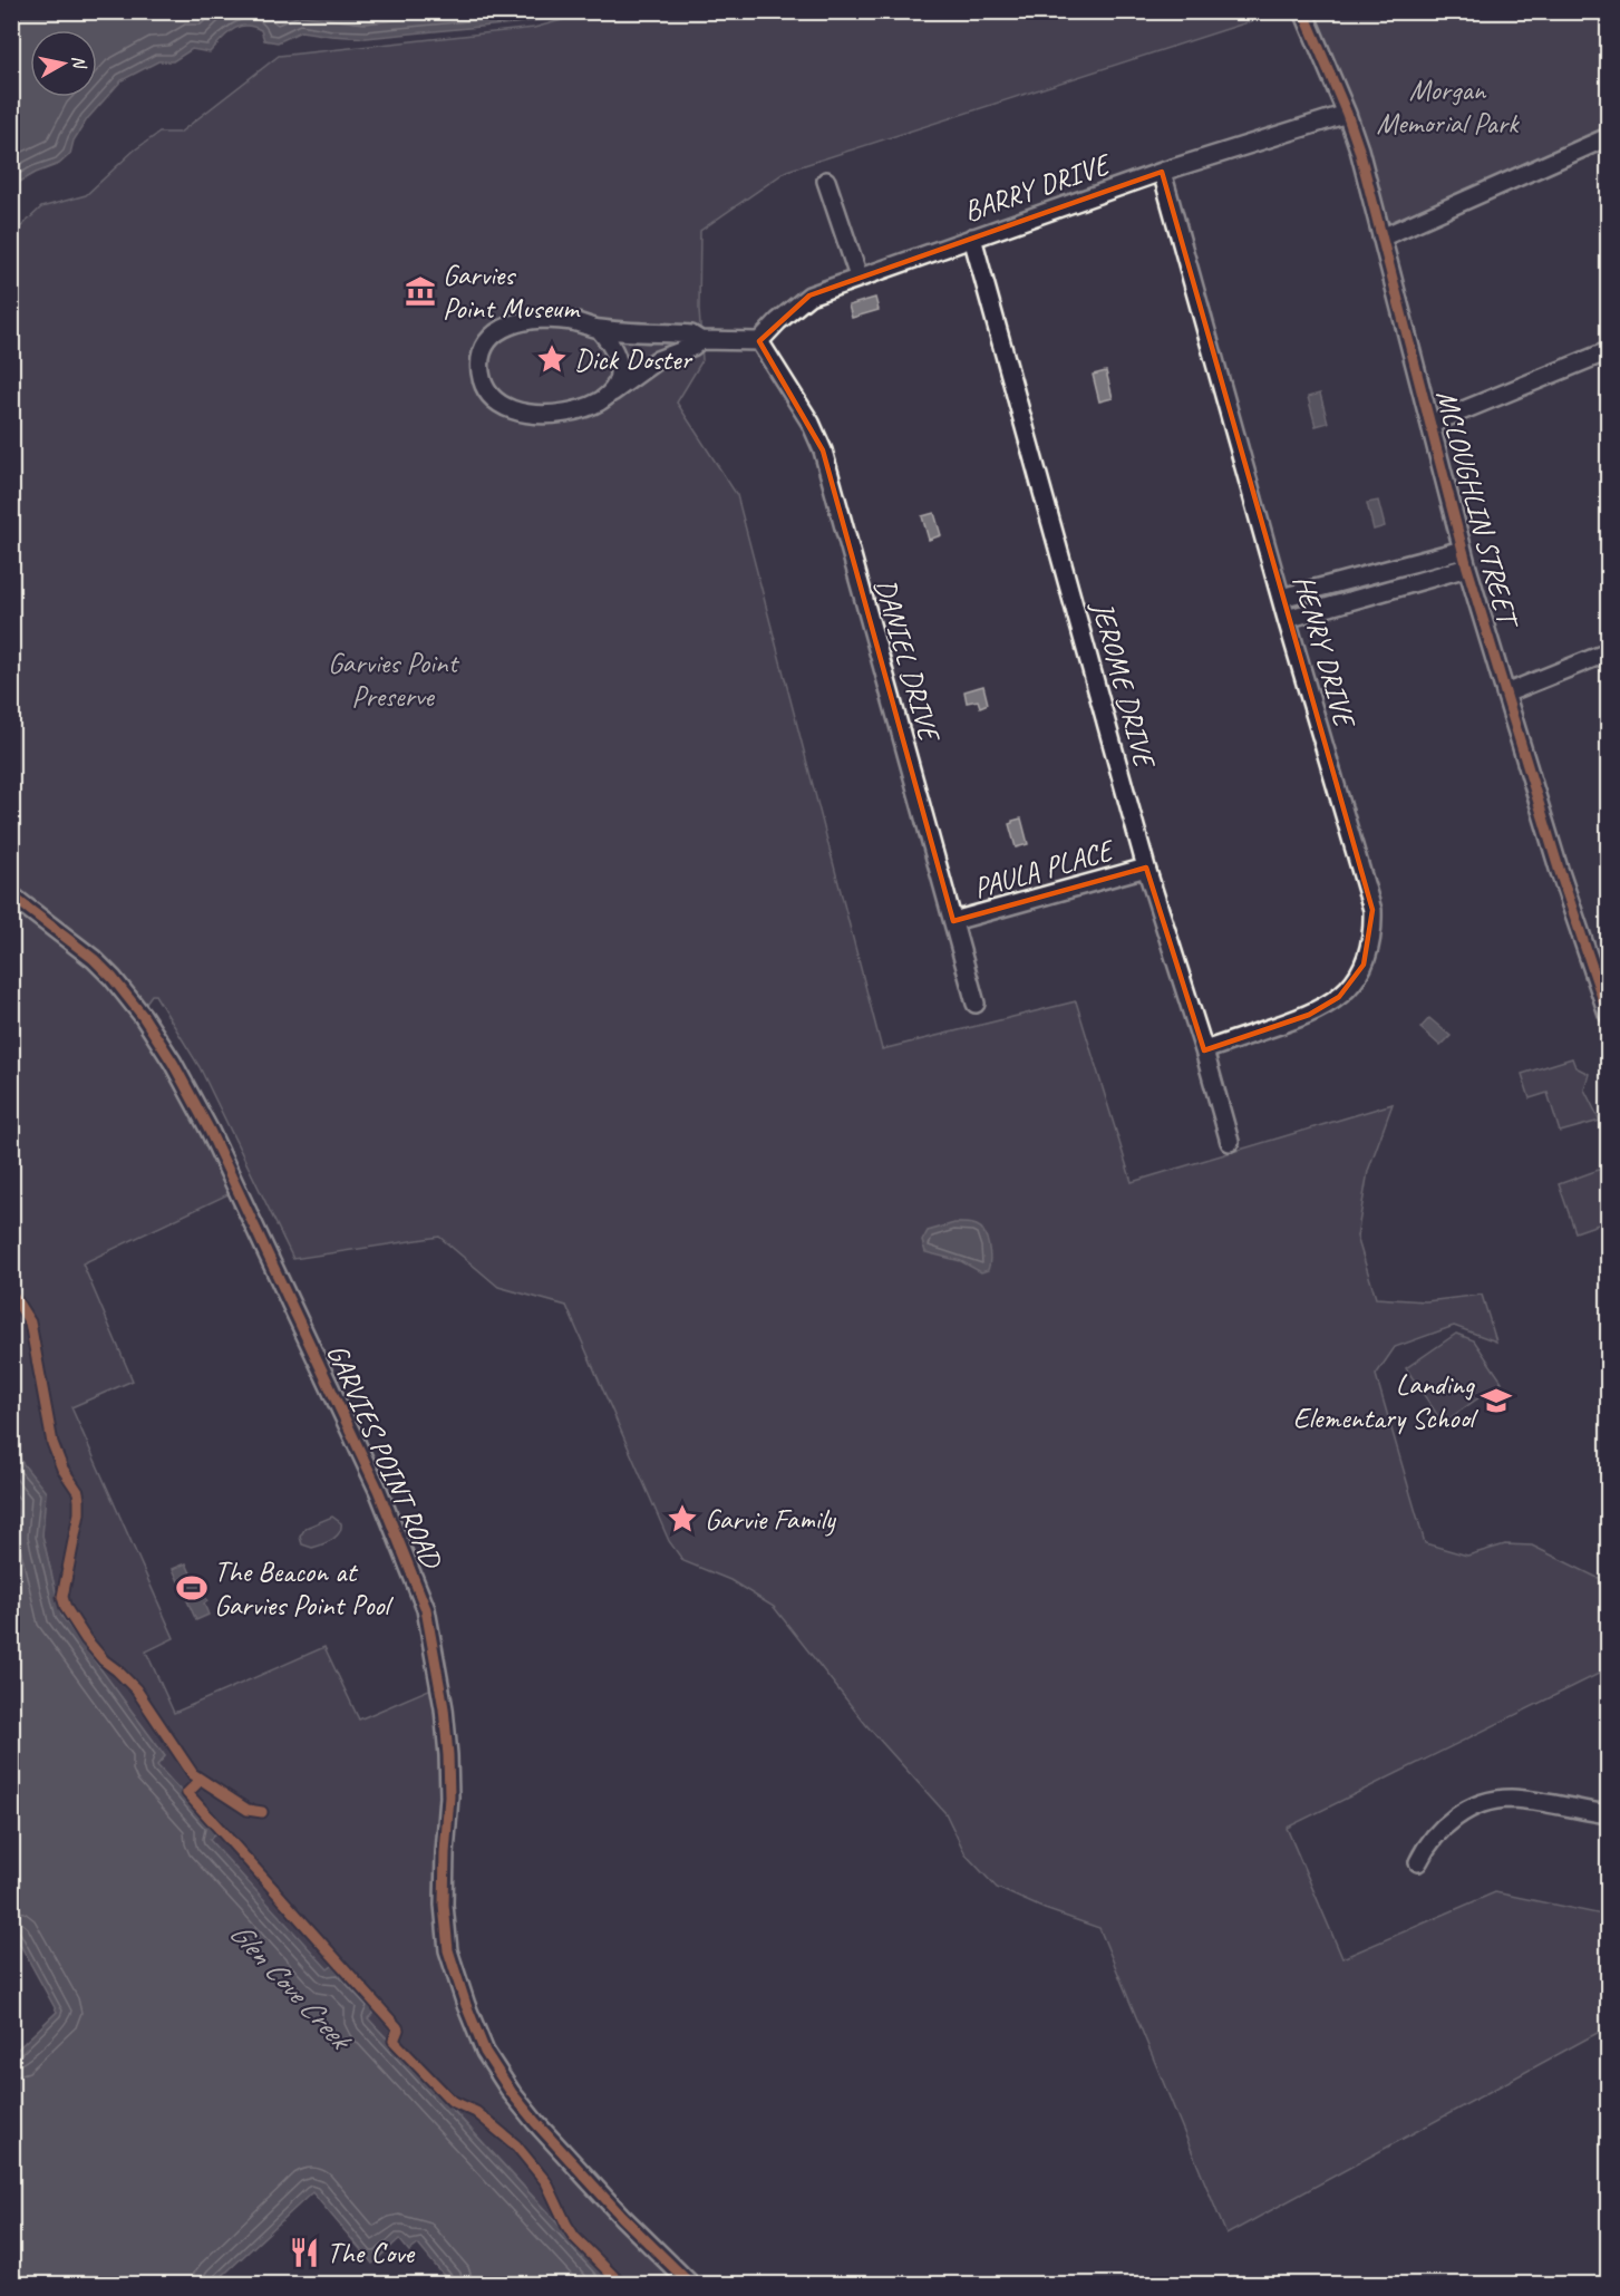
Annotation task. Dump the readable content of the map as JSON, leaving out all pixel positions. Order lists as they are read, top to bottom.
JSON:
{
  "streets": {
    "street": [
      "BARRY DRIVE",
      "MCLOUGHLIN STREET",
      "HENRY DRIVE",
      "DANIEL DRIVE",
      "JEROME DRIVE",
      "PAULA PLACE",
      "GARVIES POINT ROAD"
    ]
  },
  "crossings": [
    ["BARRY DRIVE", "MCLOUGHLIN STREET"],
    ["BARRY DRIVE", "HENRY DRIVE"],
    ["BARRY DRIVE", "DANIEL DRIVE"],
    ["BARRY DRIVE", "JEROME DRIVE"],
    ["HENRY DRIVE", "JEROME DRIVE"],
    ["DANIEL DRIVE", "PAULA PLACE"],
    ["JEROME DRIVE", "PAULA PLACE"]
  ],
  "water": ["Glen Cove Creek"],
  "parks": ["Morgan Memorial Park", "Garvies Point Preserve"],
  "places": {
    "museum": ["Garvies Point Museum"],
    "place": ["Dick Doster", "Garvie Family"],
    "school or university": ["Landing Elementary School"],
    "sports": ["The Beacon at Garvies Point Pool"],
    "restaurant": ["The Cove"]
  },
  "north": "right"
}
